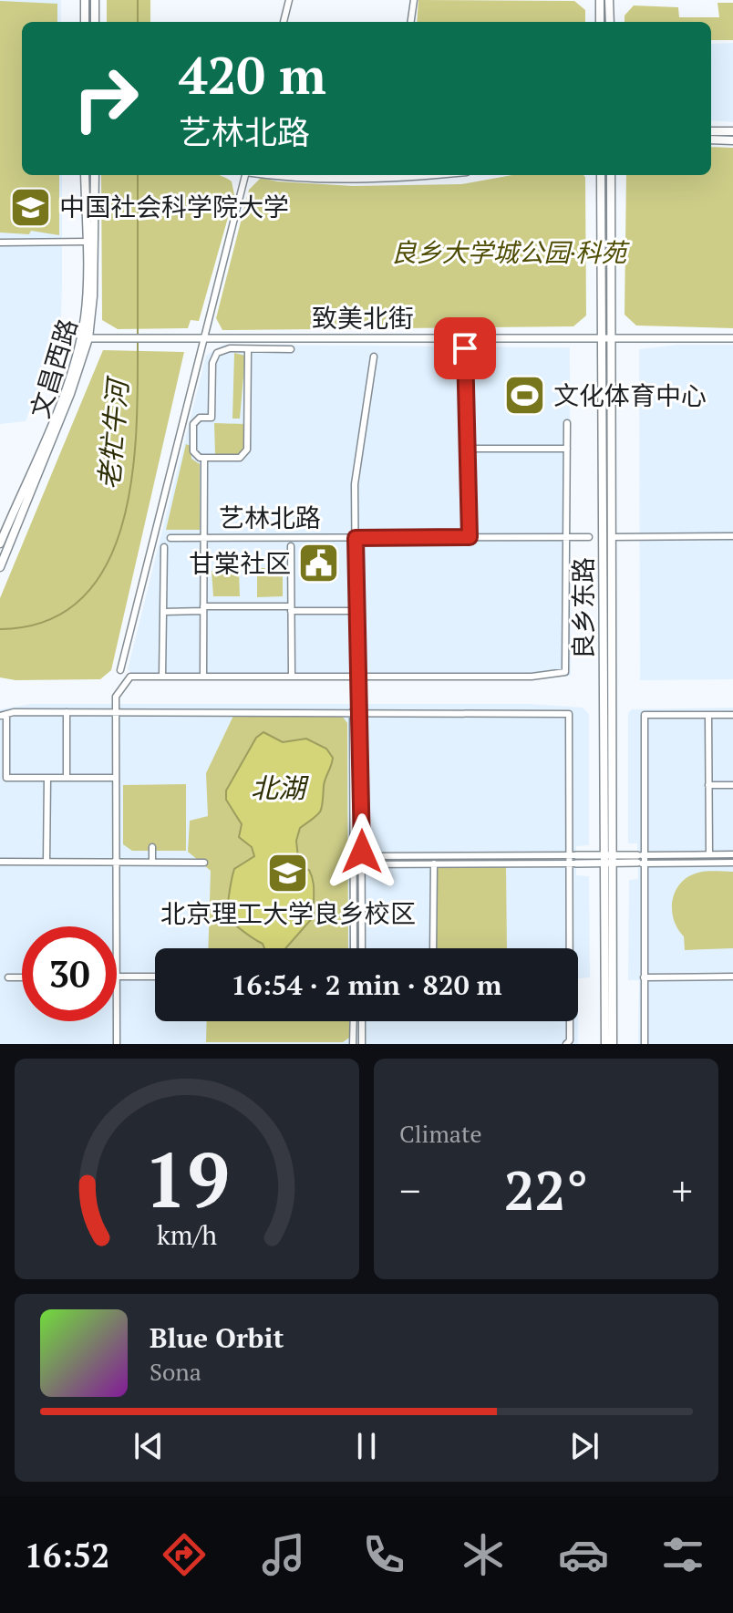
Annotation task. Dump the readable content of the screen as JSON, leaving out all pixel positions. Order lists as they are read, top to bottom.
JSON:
{
  "streets": {
    "main road": ["文昌西路", "良乡东路"],
    "street": ["致美北街", "艺林北路"]
  },
  "crossings": [
    ["致美北街", "文昌西路"],
    ["致美北街", "良乡东路"]
  ],
  "water": ["老牤牛河", "北湖"],
  "parks": ["良乡大学城公园·科苑"],
  "places": {
    "school or university": ["中国社会科学院大学", "北京理工大学良乡校区"],
    "sports": ["文化体育中心"],
    "public building": ["甘棠社区"]
  },
  "page": {
    "turn": ["420 m", "艺林北路"],
    "limit": "30",
    "trip": "16:54 · 2 min · 820 m",
    "tile": "Climate",
    "heat": ["−", "22°", "+"],
    "song": ["Blue Orbit", "Sona"],
    "tabs": "16:52",
    "gauge": ["19", "km/h"]
  }
}
